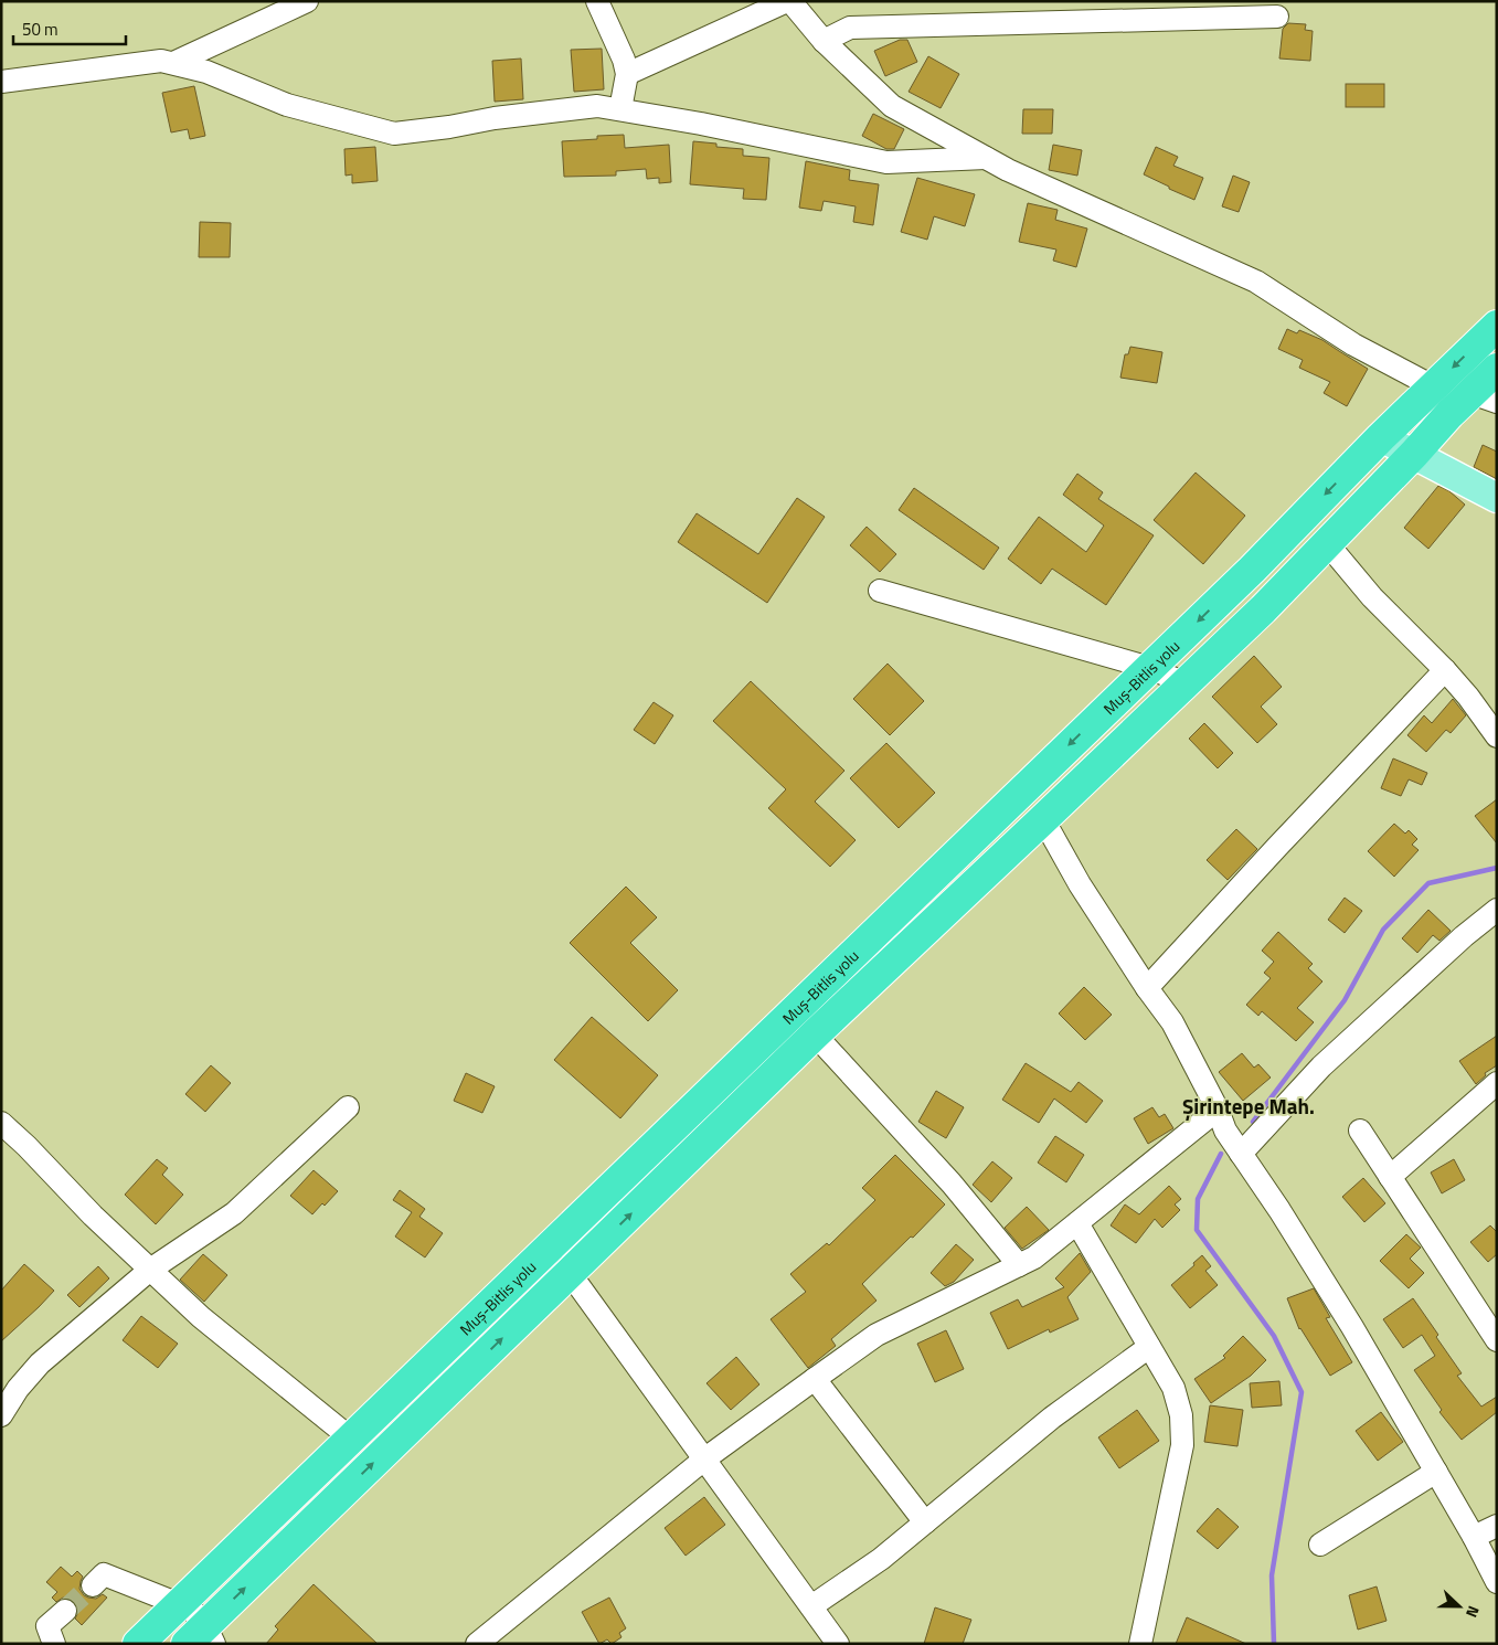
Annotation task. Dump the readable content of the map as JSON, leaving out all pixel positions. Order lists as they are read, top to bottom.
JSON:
{
  "streets": {
    "highway": ["Muş-Bitlis yolu"]
  },
  "districts": ["Şirintepe Mah."],
  "scale_bar": "50 m",
  "north": "right"
}
